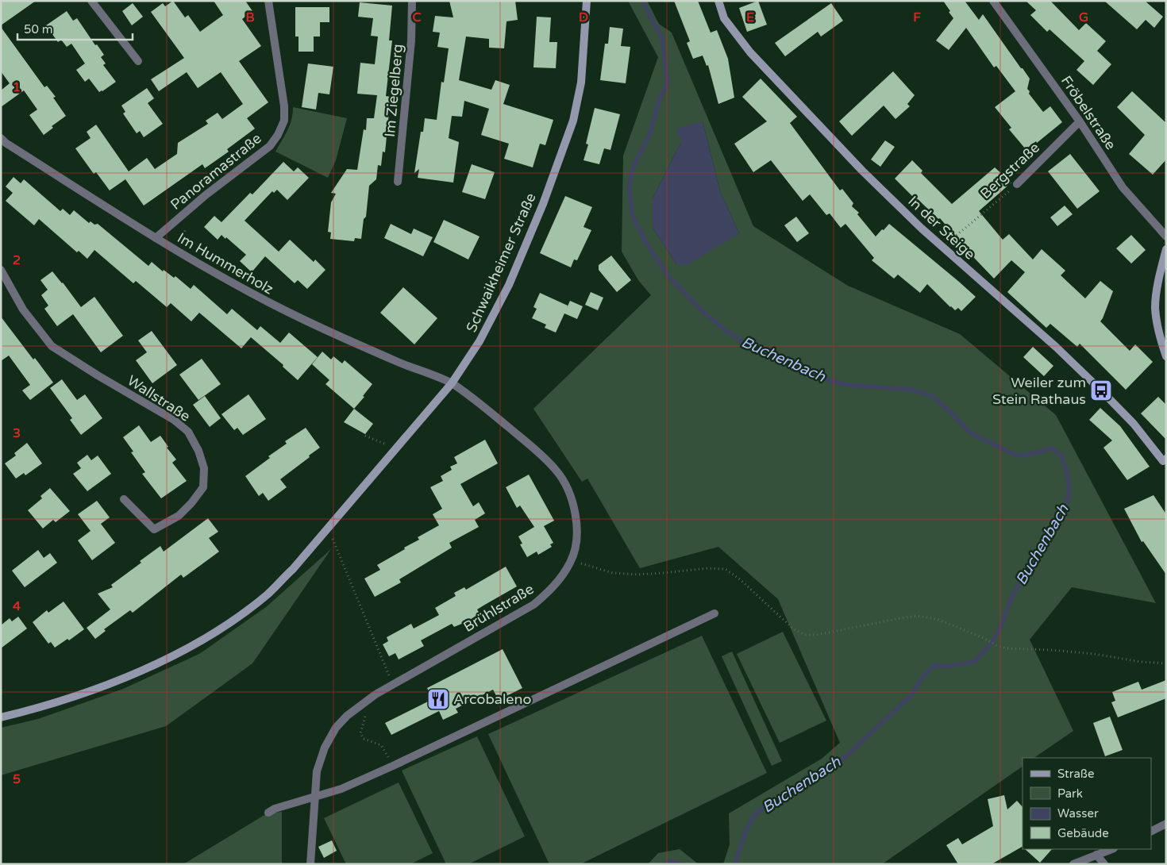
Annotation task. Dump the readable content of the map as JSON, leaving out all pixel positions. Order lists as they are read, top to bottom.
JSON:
{
  "streets": {
    "main road": ["In der Steige", "Schwaikheimer Straße"],
    "street": [
      "Im Ziegelberg",
      "Fröbelstraße",
      "Bergstraße",
      "Panoramastraße",
      "Im Hummerholz",
      "Wallstraße",
      "Brühlstraße"
    ]
  },
  "crossings": [
    ["Fröbelstraße", "Bergstraße"],
    ["Panoramastraße", "Im Hummerholz"],
    ["Schwaikheimer Straße", "Im Hummerholz"],
    ["Schwaikheimer Straße", "Brühlstraße"],
    ["Im Hummerholz", "Brühlstraße"]
  ],
  "water": ["Buchenbach"],
  "places": {
    "bus stop": ["Weiler zum Stein Rathaus"],
    "restaurant": ["Arcobaleno"]
  },
  "legend": [
    "Straße",
    "Park",
    "Wasser",
    "Gebäude"
  ],
  "scale_bar": "50 m",
  "grid": {
    "columns": [
      "B",
      "C",
      "D",
      "E",
      "F",
      "G"
    ],
    "rows": [
      "1",
      "2",
      "3",
      "4",
      "5"
    ]
  }
}
